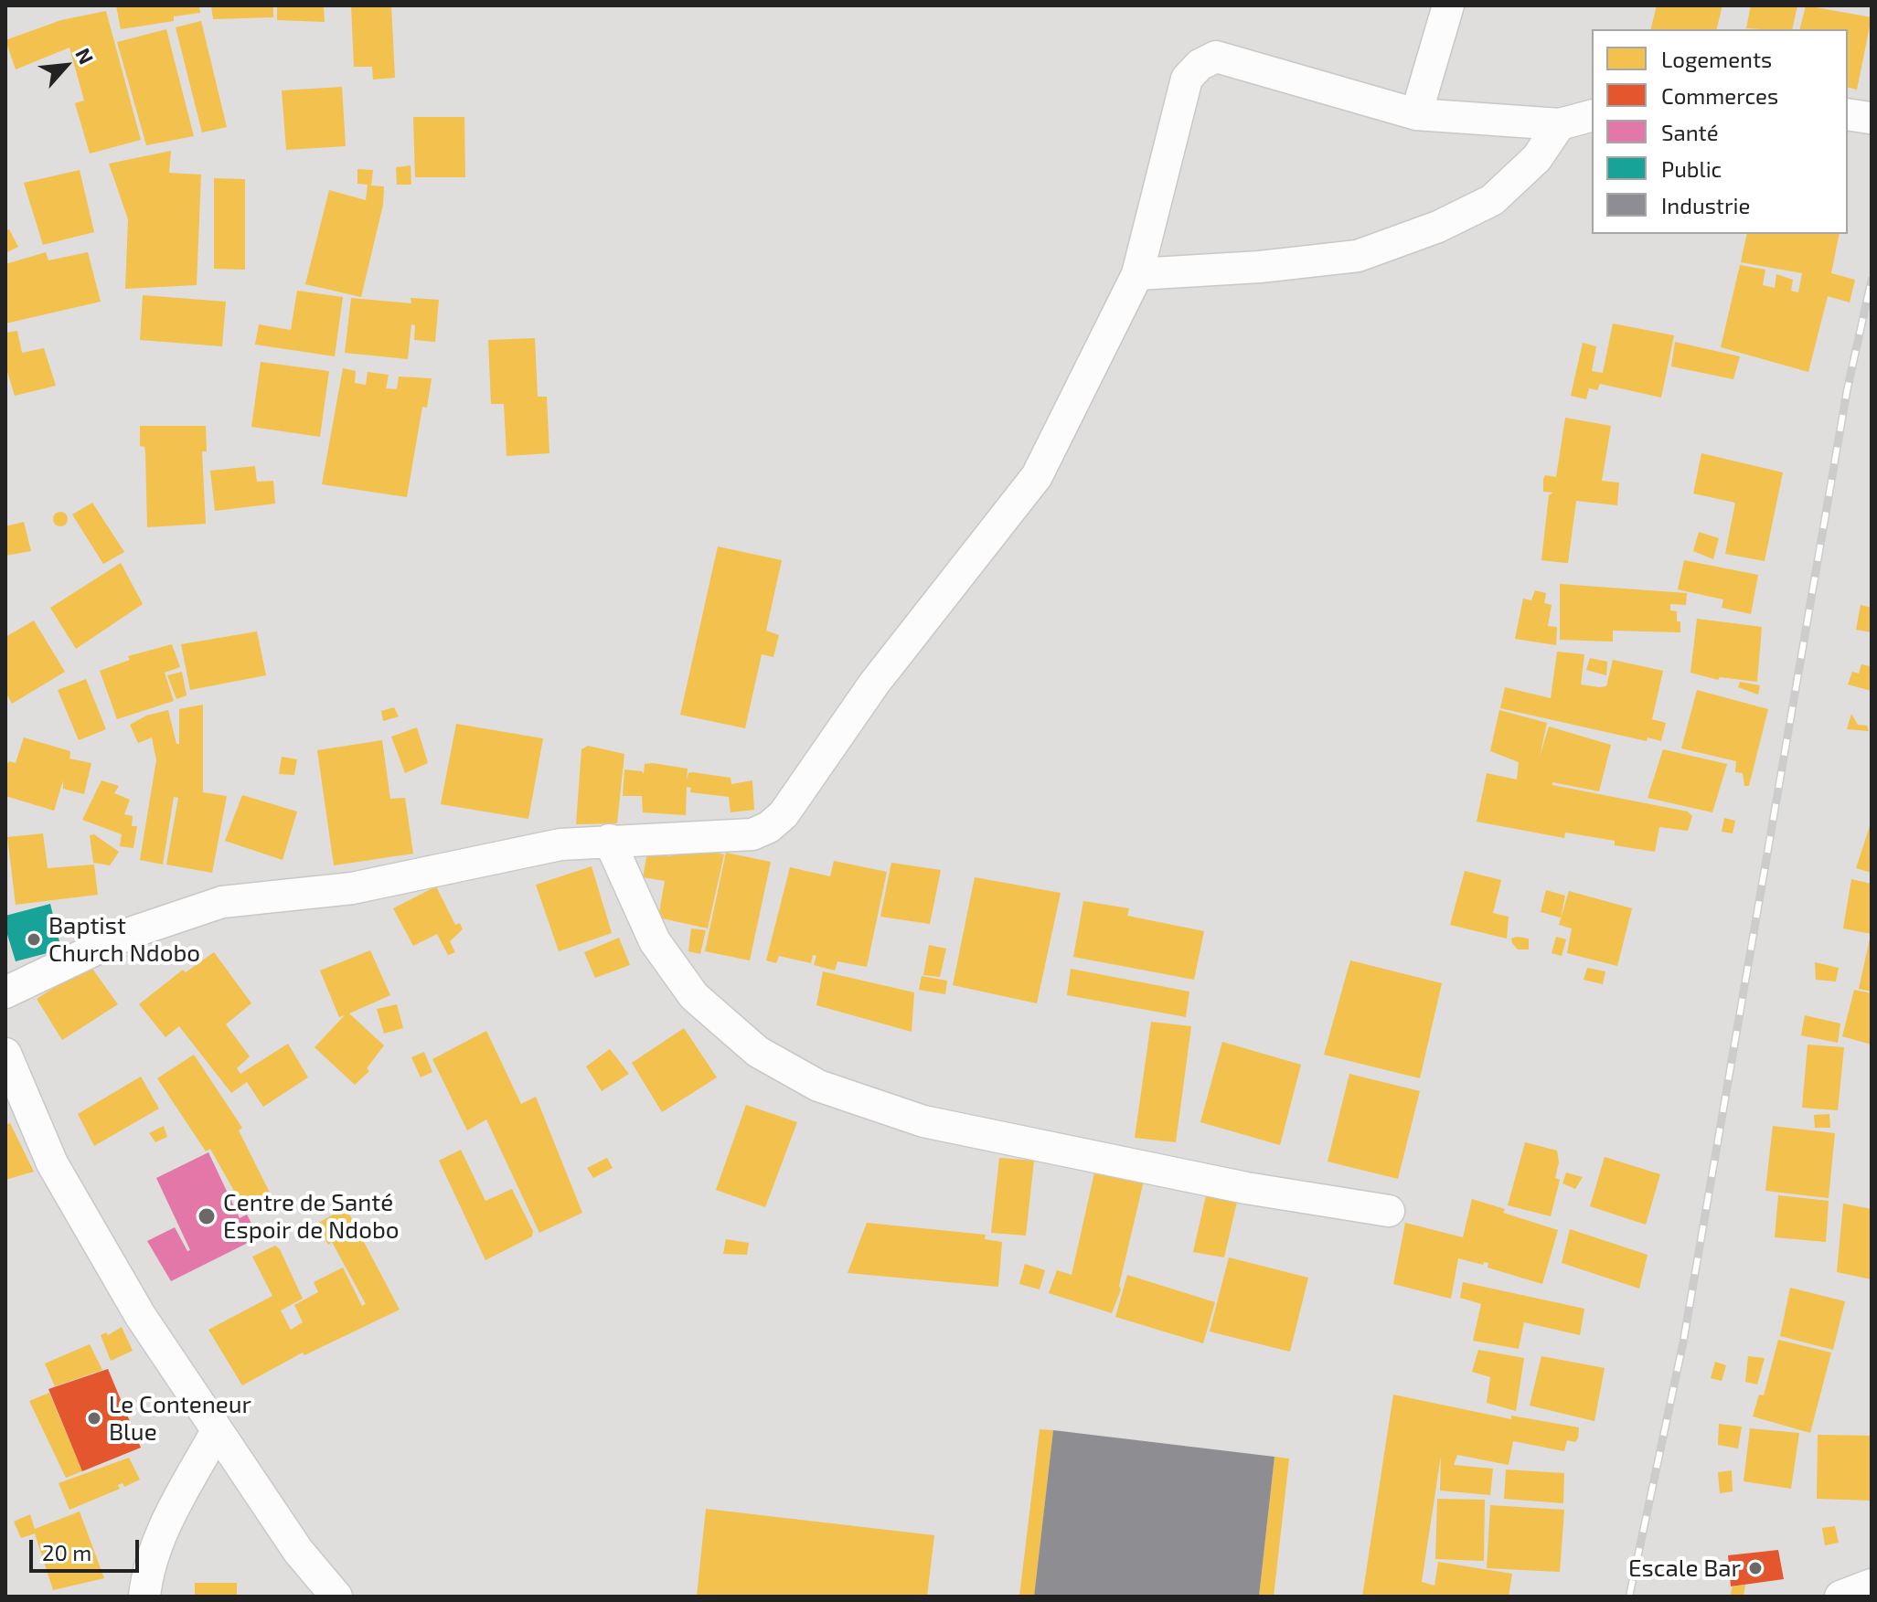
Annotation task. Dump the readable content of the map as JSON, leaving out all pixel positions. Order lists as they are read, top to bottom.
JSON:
{
  "places": [
    "Baptist Church Ndobo",
    "Centre de Santé Espoir de Ndobo",
    "Le Conteneur Blue",
    "Escale Bar"
  ],
  "legend": [
    "Logements",
    "Commerces",
    "Santé",
    "Public",
    "Industrie"
  ],
  "scale_bar": "20 m",
  "north": "top right"
}
